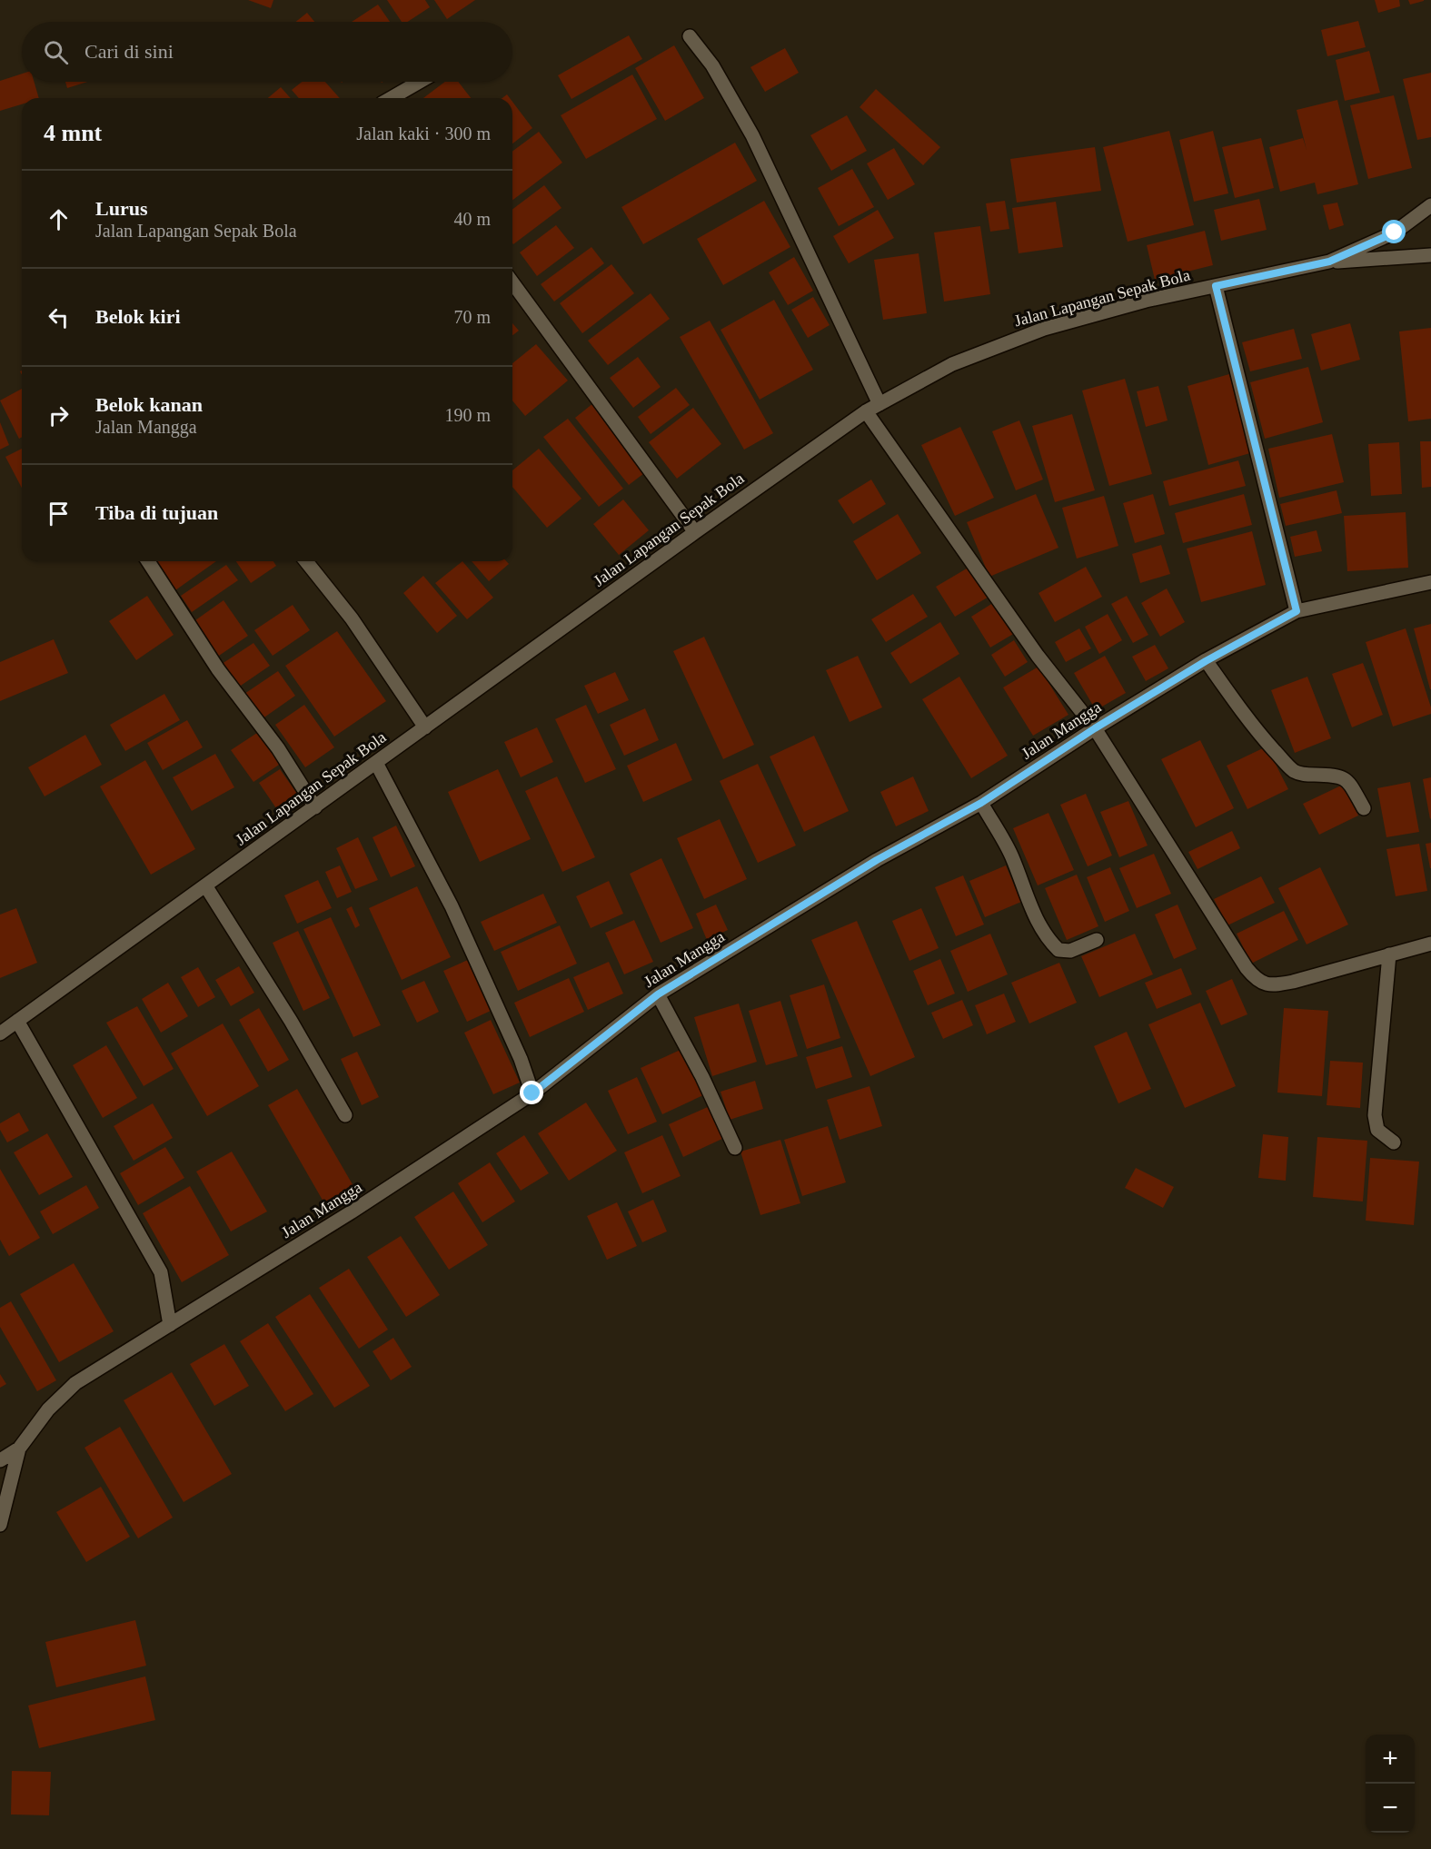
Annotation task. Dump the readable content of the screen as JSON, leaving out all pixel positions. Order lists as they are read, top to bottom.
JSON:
{
  "streets": {
    "street": ["Jalan Lapangan Sepak Bola", "Jalan Mangga"]
  },
  "page": {
    "search": "Cari di sini",
    "heading": ["4 mnt", "Jalan kaki · 300 m"],
    "list": [
      ["Lurus", "Jalan Lapangan Sepak Bola", "40 m"],
      ["Belok kiri", "70 m"],
      ["Belok kanan", "Jalan Mangga", "190 m"],
      "Tiba di tujuan"
    ],
    "map_buttons": ["+", "−"]
  }
}
